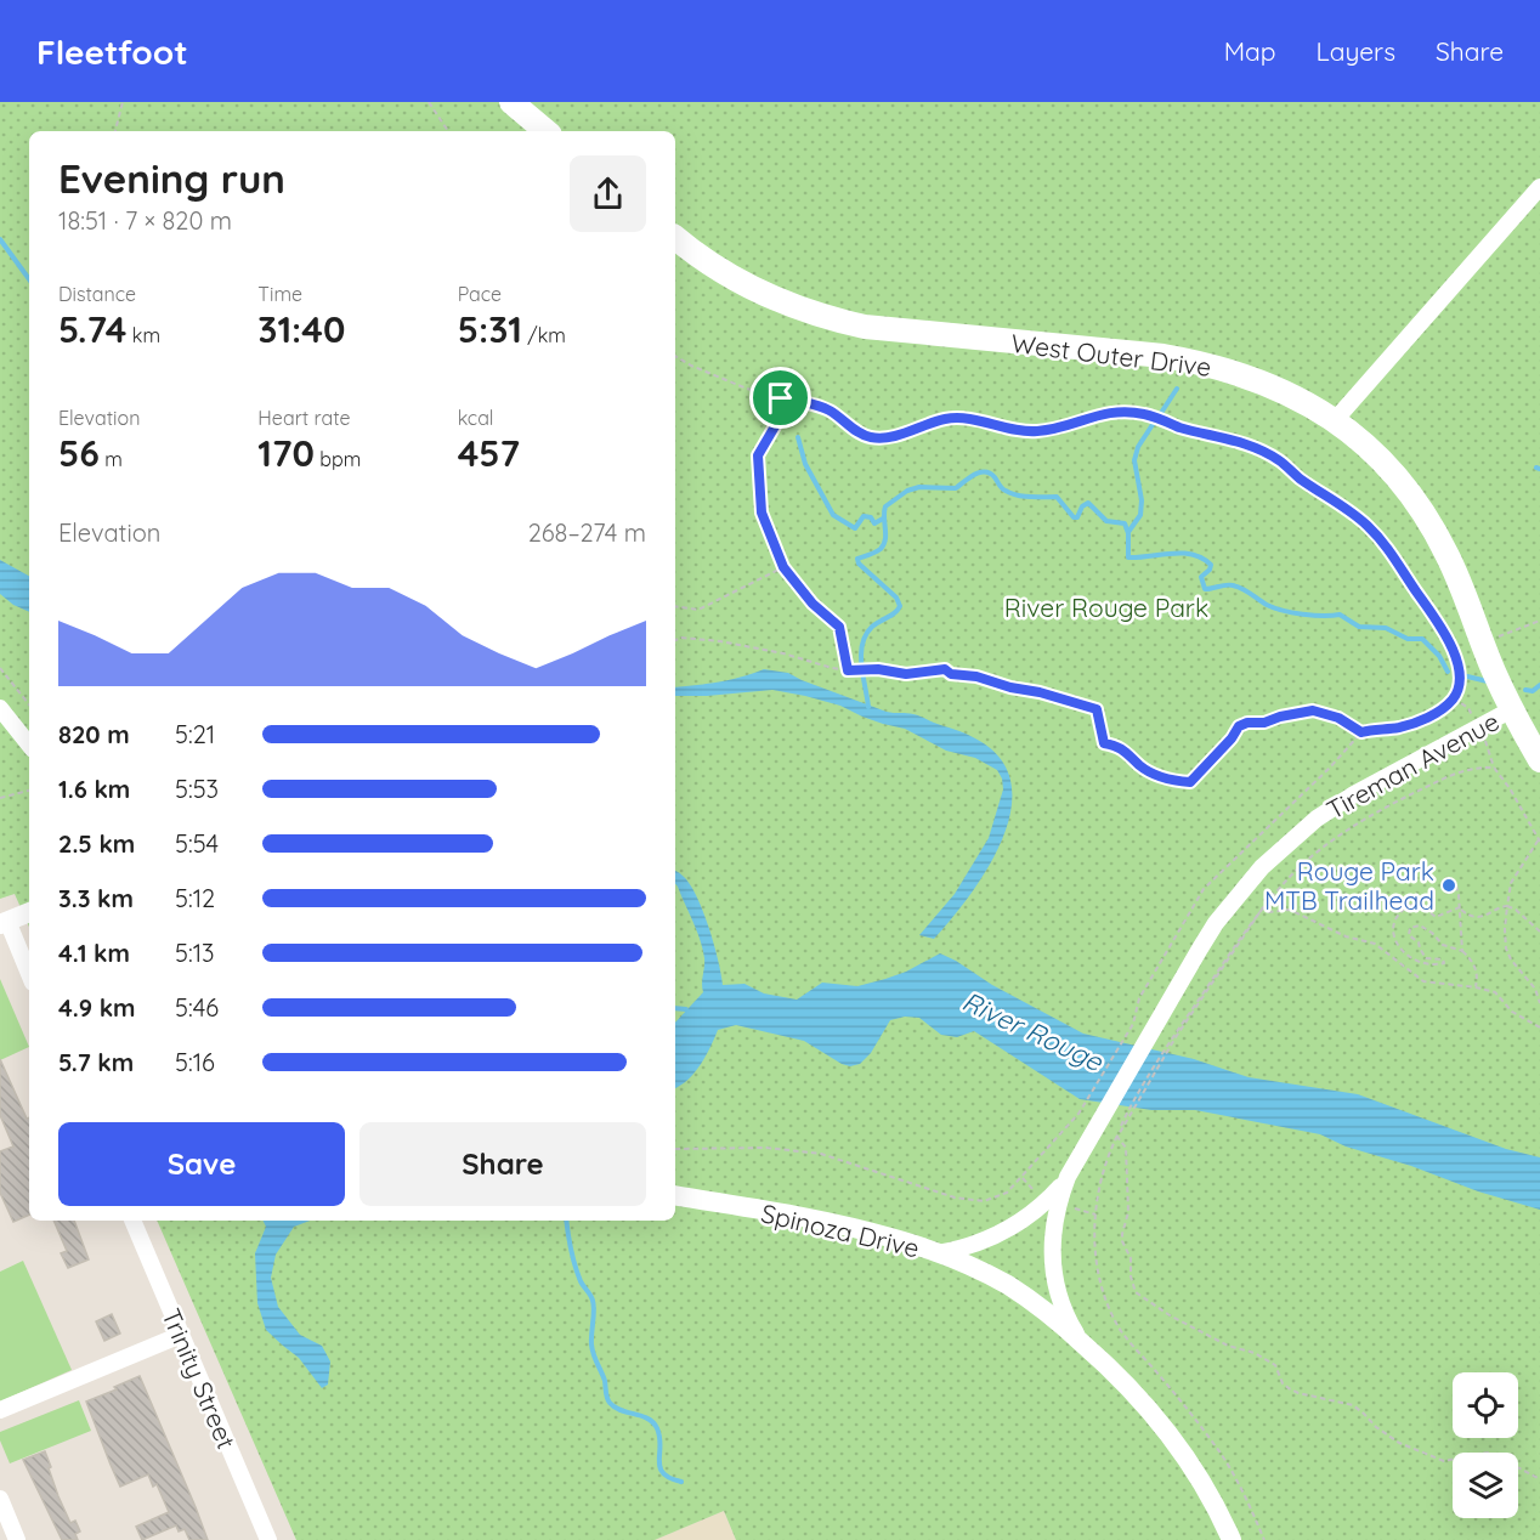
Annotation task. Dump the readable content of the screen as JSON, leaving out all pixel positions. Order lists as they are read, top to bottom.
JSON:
{
  "streets": {
    "main road": ["West Outer Drive"],
    "street": ["Tireman Avenue", "Spinoza Drive", "Trinity Street"]
  },
  "crossings": [
    ["West Outer Drive", "Tireman Avenue"]
  ],
  "water": ["River Rouge"],
  "parks": ["River Rouge Park"],
  "places": ["Rouge Park MTB Trailhead"],
  "page": {
    "header": "Fleetfoot",
    "nav": ["Map", "Layers", "Share"],
    "heading": ["Evening run", "18:51 · 7 × 820 m"],
    "stats": [
      ["Distance", "5.74 km"],
      ["Time", "31:40"],
      ["Pace", "5:31 /km"],
      ["Elevation", "56 m"],
      ["Heart rate", "170 bpm"],
      ["kcal", "457"]
    ],
    "chart": ["Elevation", "268–274 m"],
    "list": [
      {
        "name": "820 m",
        "note": "5:21"
      },
      {
        "name": "1.6 km",
        "note": "5:53"
      },
      {
        "name": "2.5 km",
        "note": "5:54"
      },
      {
        "name": "3.3 km",
        "note": "5:12"
      },
      {
        "name": "4.1 km",
        "note": "5:13"
      },
      {
        "name": "4.9 km",
        "note": "5:46"
      },
      {
        "name": "5.7 km",
        "note": "5:16"
      }
    ],
    "buttons": ["Save", "Share"]
  }
}
